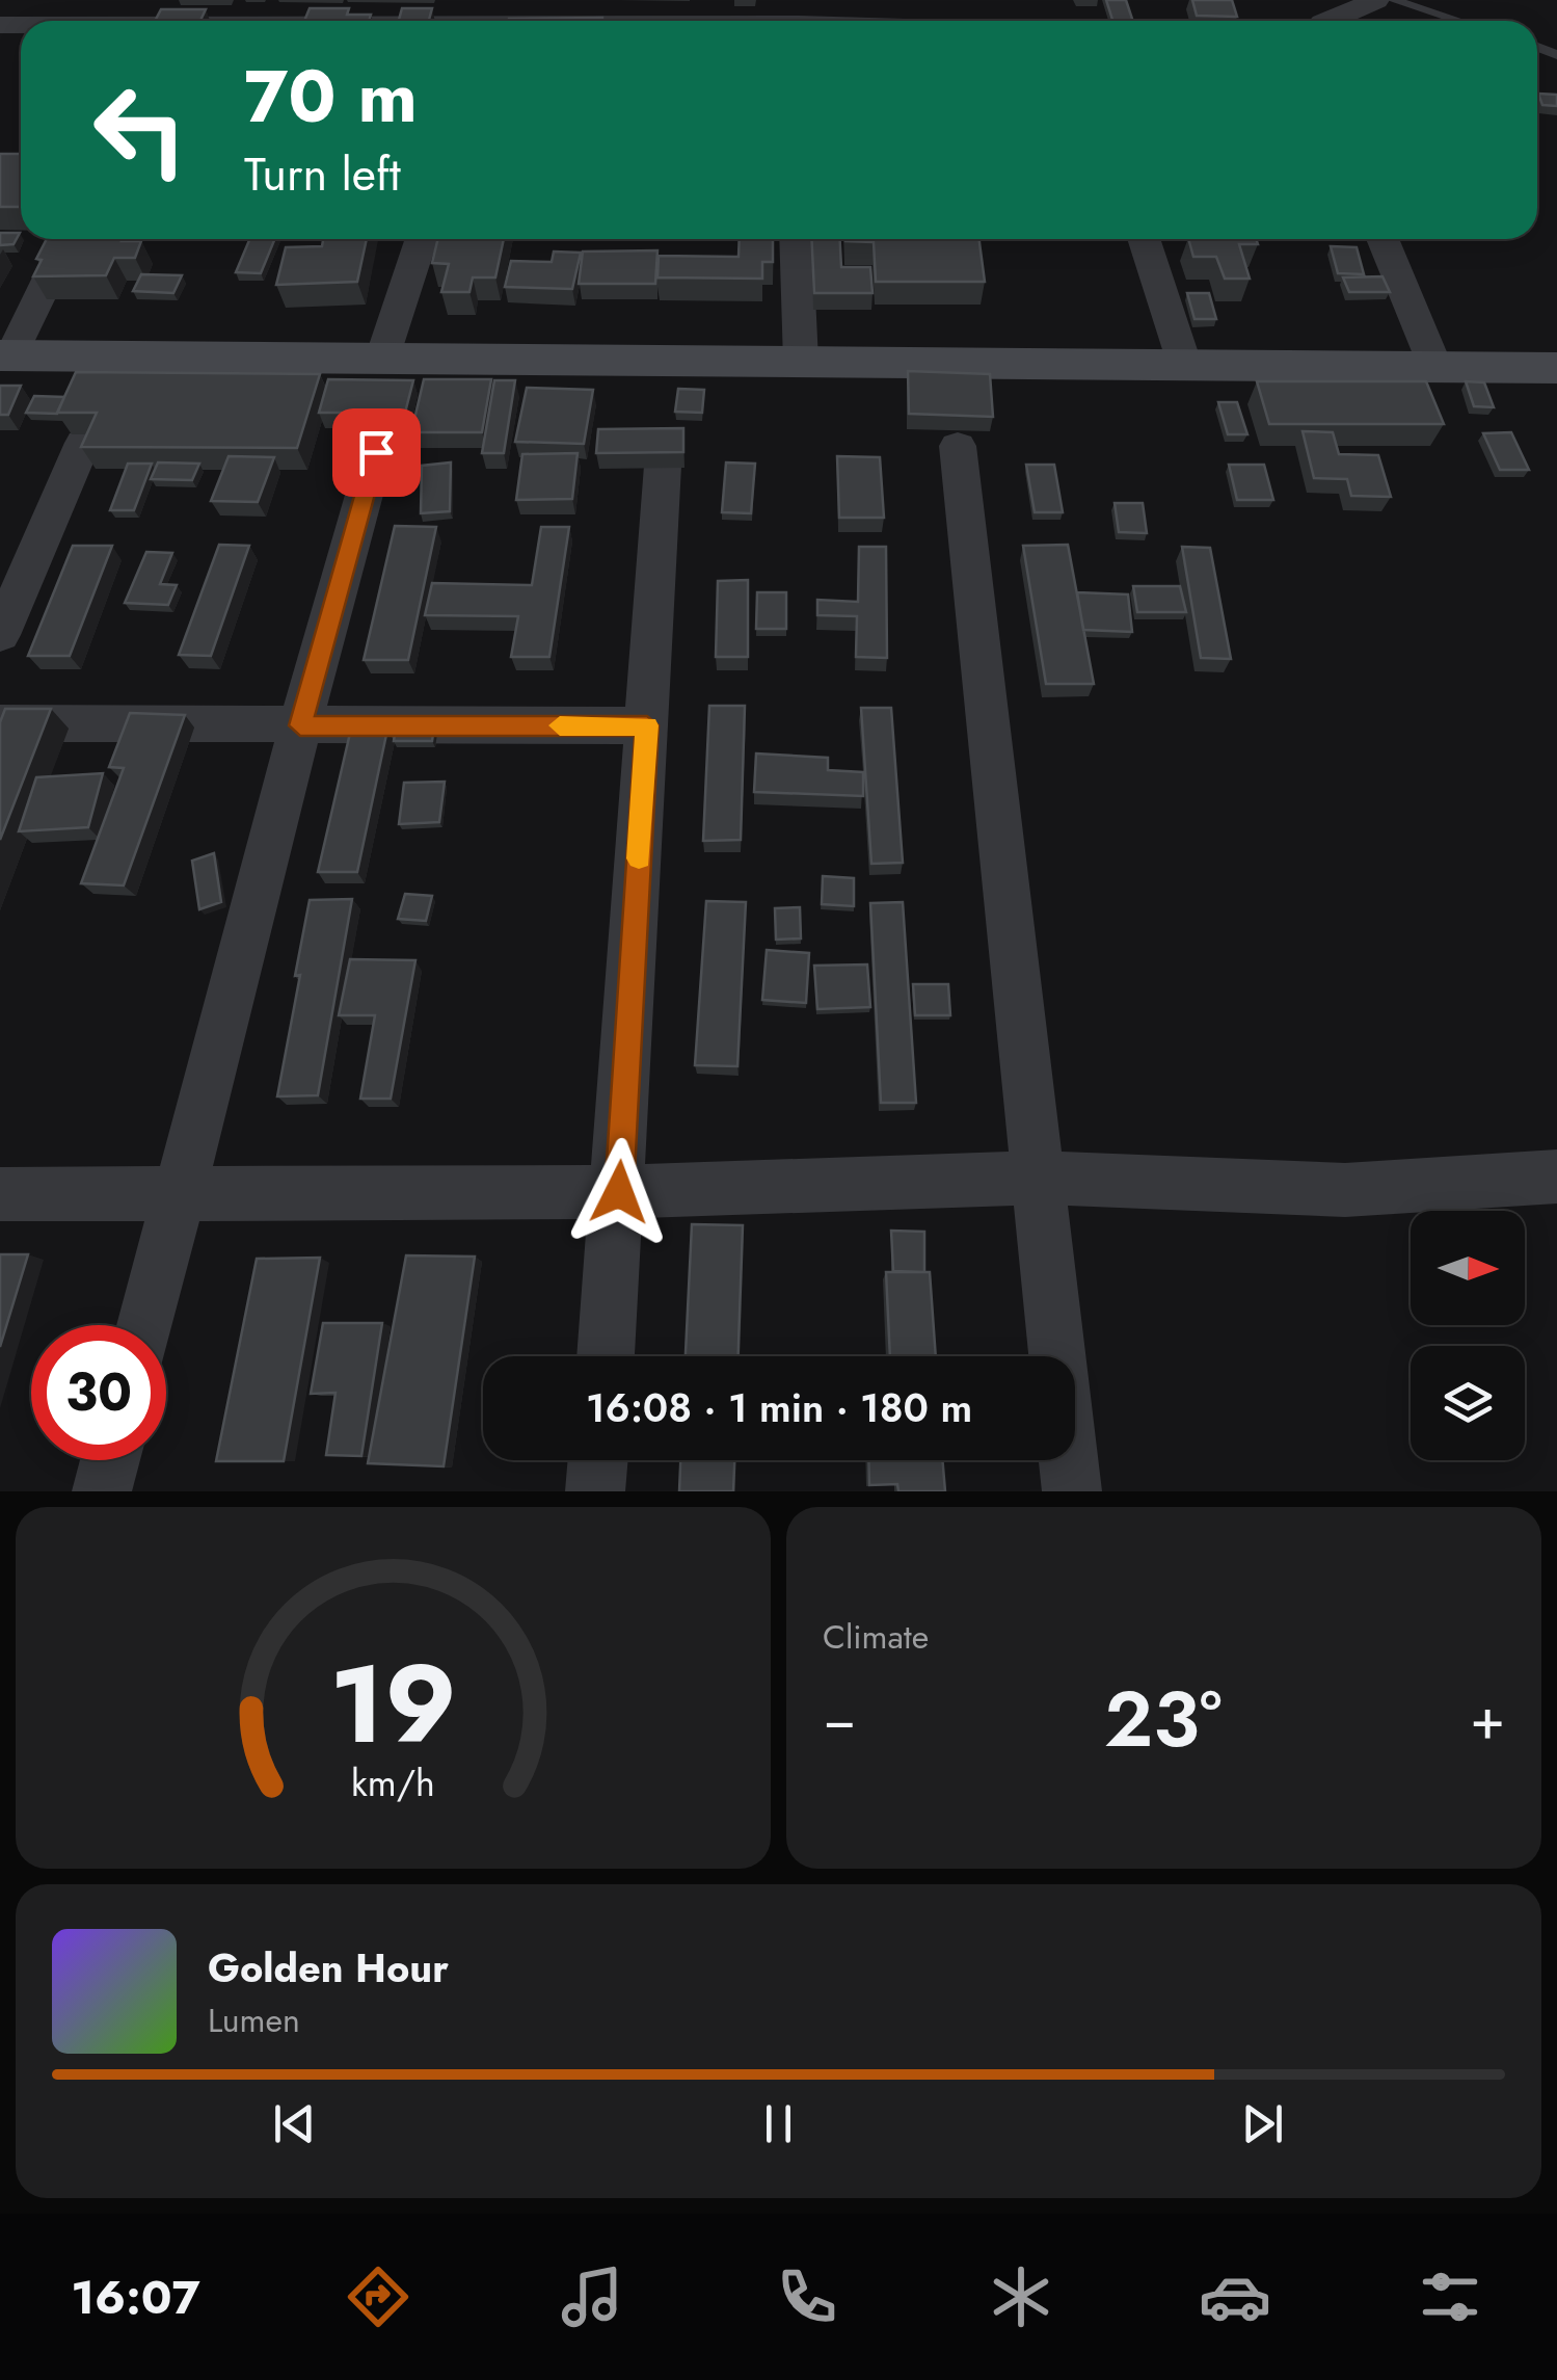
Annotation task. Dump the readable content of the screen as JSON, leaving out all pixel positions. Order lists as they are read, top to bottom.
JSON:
{
  "north": "right",
  "page": {
    "turn": ["70 m", "Turn left"],
    "limit": "30",
    "trip": "16:08 · 1 min · 180 m",
    "tile": "Climate",
    "heat": ["−", "23°", "+"],
    "song": ["Golden Hour", "Lumen"],
    "tabs": "16:07",
    "gauge": ["19", "km/h"]
  }
}
